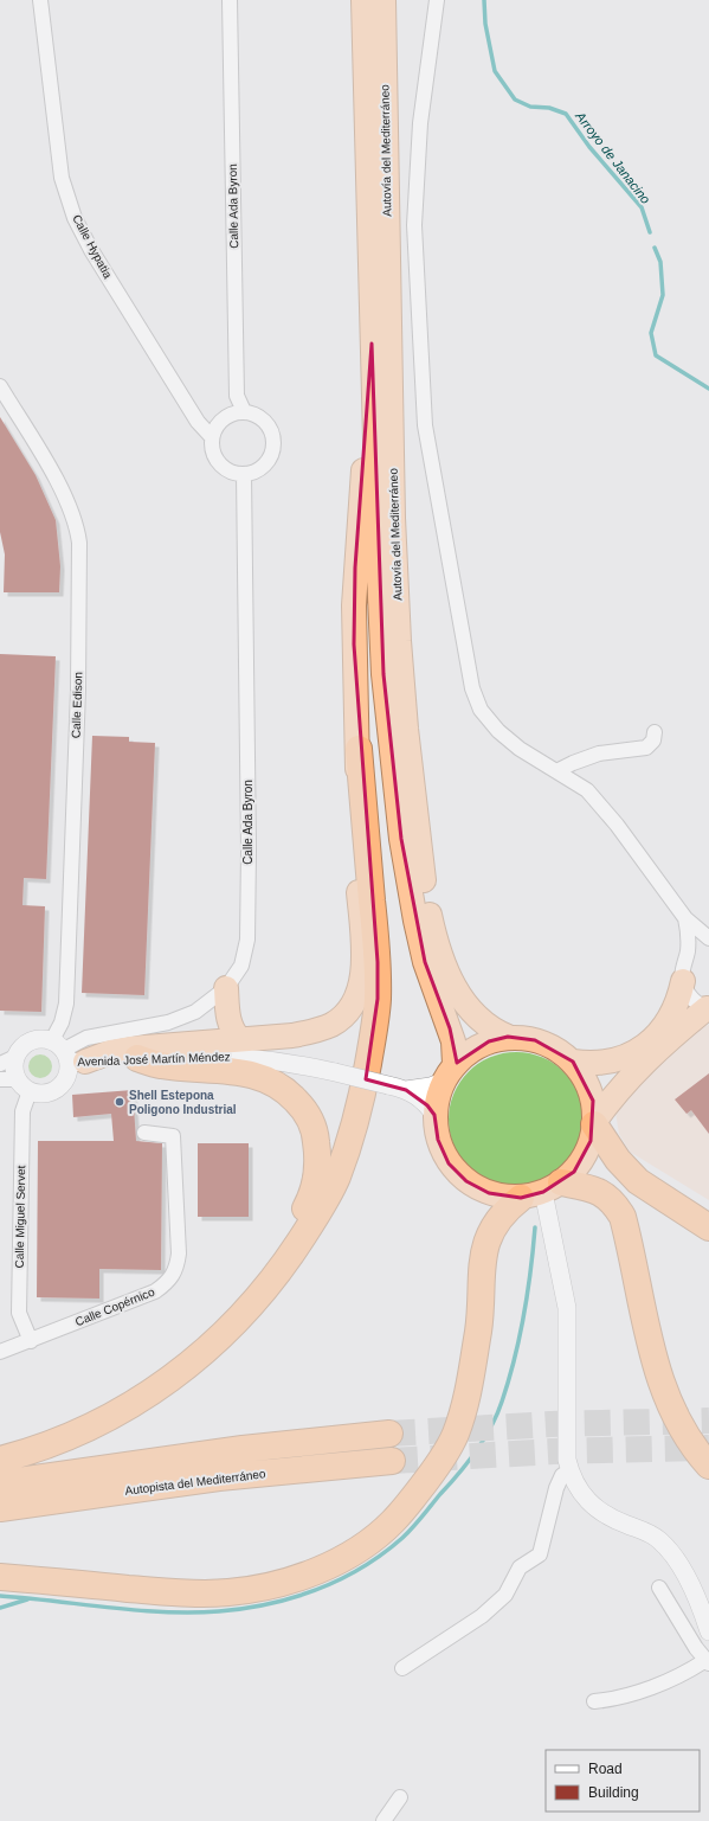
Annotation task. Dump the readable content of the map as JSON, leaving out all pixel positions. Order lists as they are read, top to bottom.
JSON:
{
  "streets": {
    "highway": ["Autovía del Mediterráneo", "Autopista del Mediterráneo"],
    "street": [
      "Calle Ada Byron",
      "Calle Hypatia",
      "Calle Edison",
      "Avenida José Martín Méndez",
      "Calle Miguel Servet",
      "Calle Copérnico"
    ]
  },
  "crossings": [
    ["Autovía del Mediterráneo", "Calle Ada Byron"],
    ["Autovía del Mediterráneo", "Calle Edison"],
    ["Autovía del Mediterráneo", "Avenida José Martín Méndez"],
    ["Autovía del Mediterráneo", "Calle Miguel Servet"],
    ["Calle Ada Byron", "Calle Hypatia"],
    ["Calle Ada Byron", "Calle Edison"],
    ["Calle Ada Byron", "Avenida José Martín Méndez"],
    ["Calle Ada Byron", "Calle Miguel Servet"],
    ["Calle Edison", "Avenida José Martín Méndez"],
    ["Calle Edison", "Calle Miguel Servet"],
    ["Avenida José Martín Méndez", "Calle Miguel Servet"],
    ["Calle Miguel Servet", "Calle Copérnico"]
  ],
  "water": ["Arroyo de Janacino"],
  "places": ["Shell Estepona Poligono Industrial"],
  "legend": ["Road", "Building"]
}
